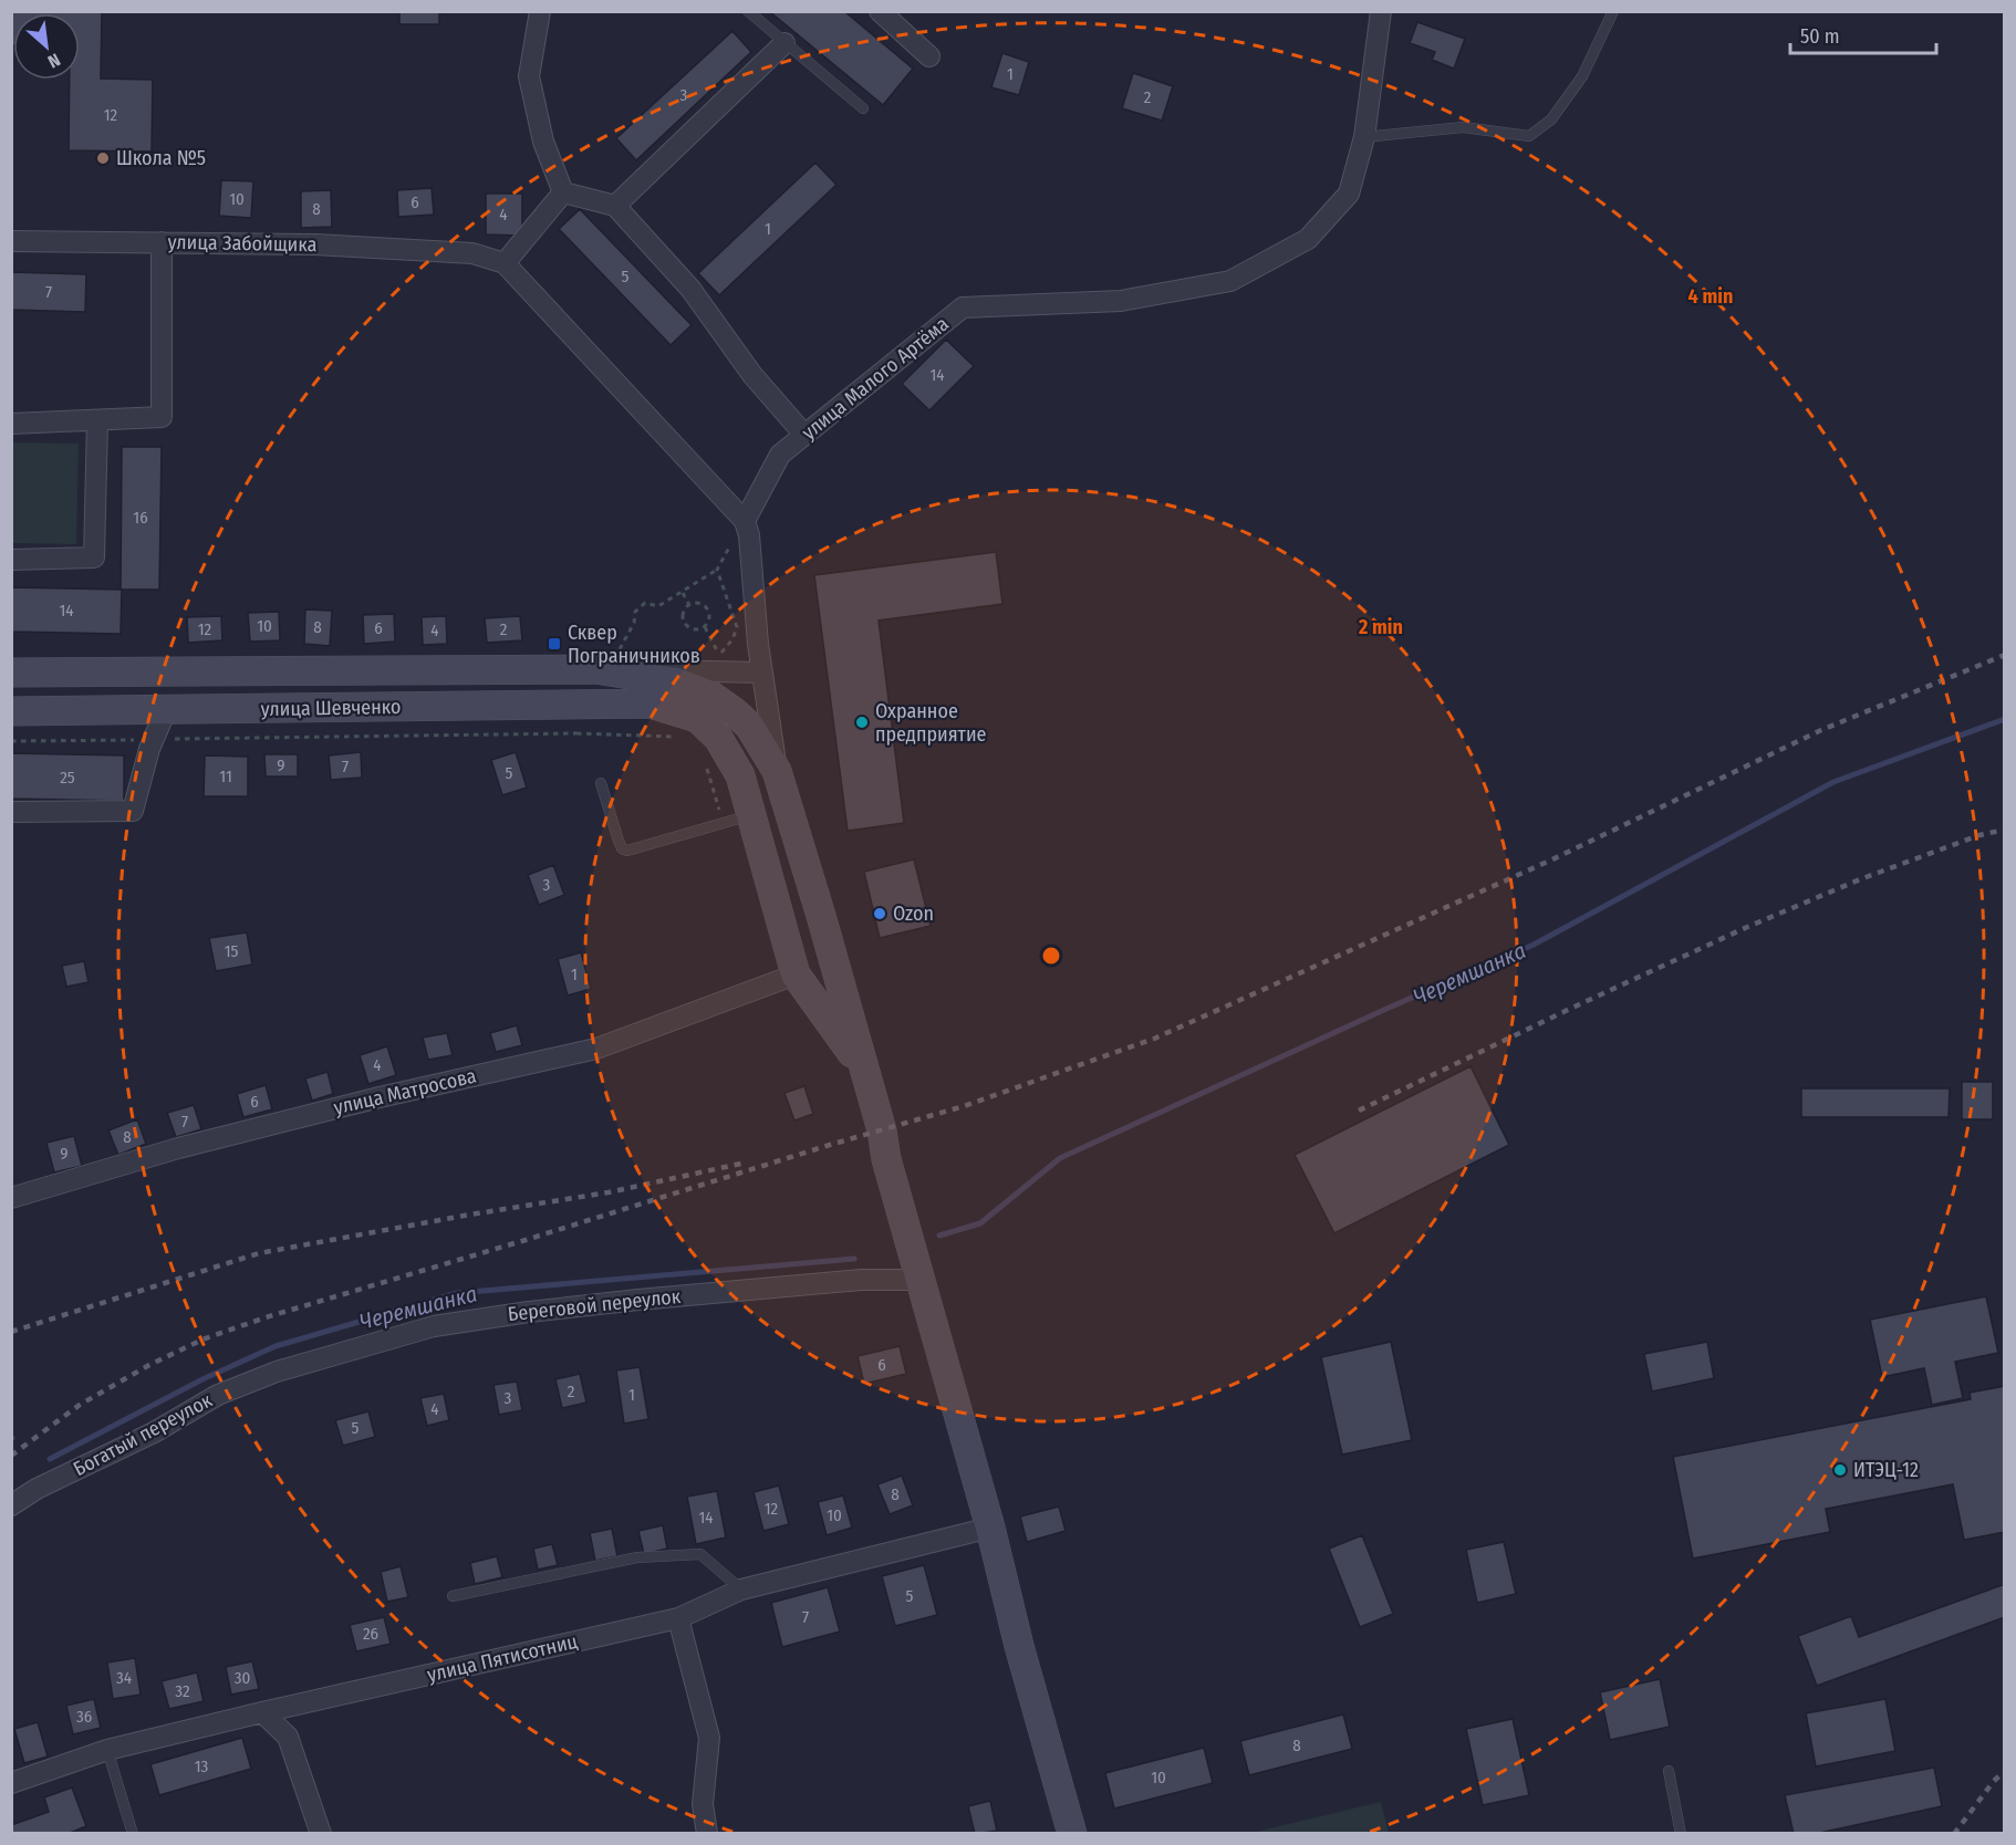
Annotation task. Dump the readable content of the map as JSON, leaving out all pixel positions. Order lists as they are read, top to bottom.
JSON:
{
  "streets": {
    "main road": ["улица Шевченко"],
    "street": [
      "улица Забойщика",
      "улица Малого Артёма",
      "улица Матросова",
      "Береговой переулок",
      "Богатый переулок",
      "улица Пятисотниц"
    ]
  },
  "crossings": [
    ["улица Шевченко", "улица Матросова"],
    ["улица Шевченко", "Береговой переулок"],
    ["улица Шевченко", "улица Пятисотниц"],
    ["Береговой переулок", "Богатый переулок"]
  ],
  "water": ["Черемшанка"],
  "places": {
    "other": [
      "Школа №5",
      "Охранное предприятие",
      "Ozon",
      "ИТЭЦ-12"
    ],
    "transit": ["Сквер Пограничников"]
  },
  "house_numbers": [
    "1",
    "3",
    "2",
    "12",
    "10",
    "6",
    "8",
    "4",
    "1",
    "5",
    "7",
    "14",
    "16",
    "14",
    "10",
    "8",
    "6",
    "12",
    "2",
    "4",
    "9",
    "7",
    "5",
    "11",
    "25",
    "3",
    "15",
    "1",
    "4",
    "6",
    "7",
    "8",
    "9",
    "6",
    "2",
    "1",
    "3",
    "4",
    "5",
    "8",
    "12",
    "10",
    "14",
    "5",
    "7",
    "26",
    "34",
    "30",
    "32",
    "36",
    "8",
    "13",
    "10"
  ],
  "scale_bar": "50 m",
  "north": "bottom right",
  "rings": ["4 min", "2 min"]
}
